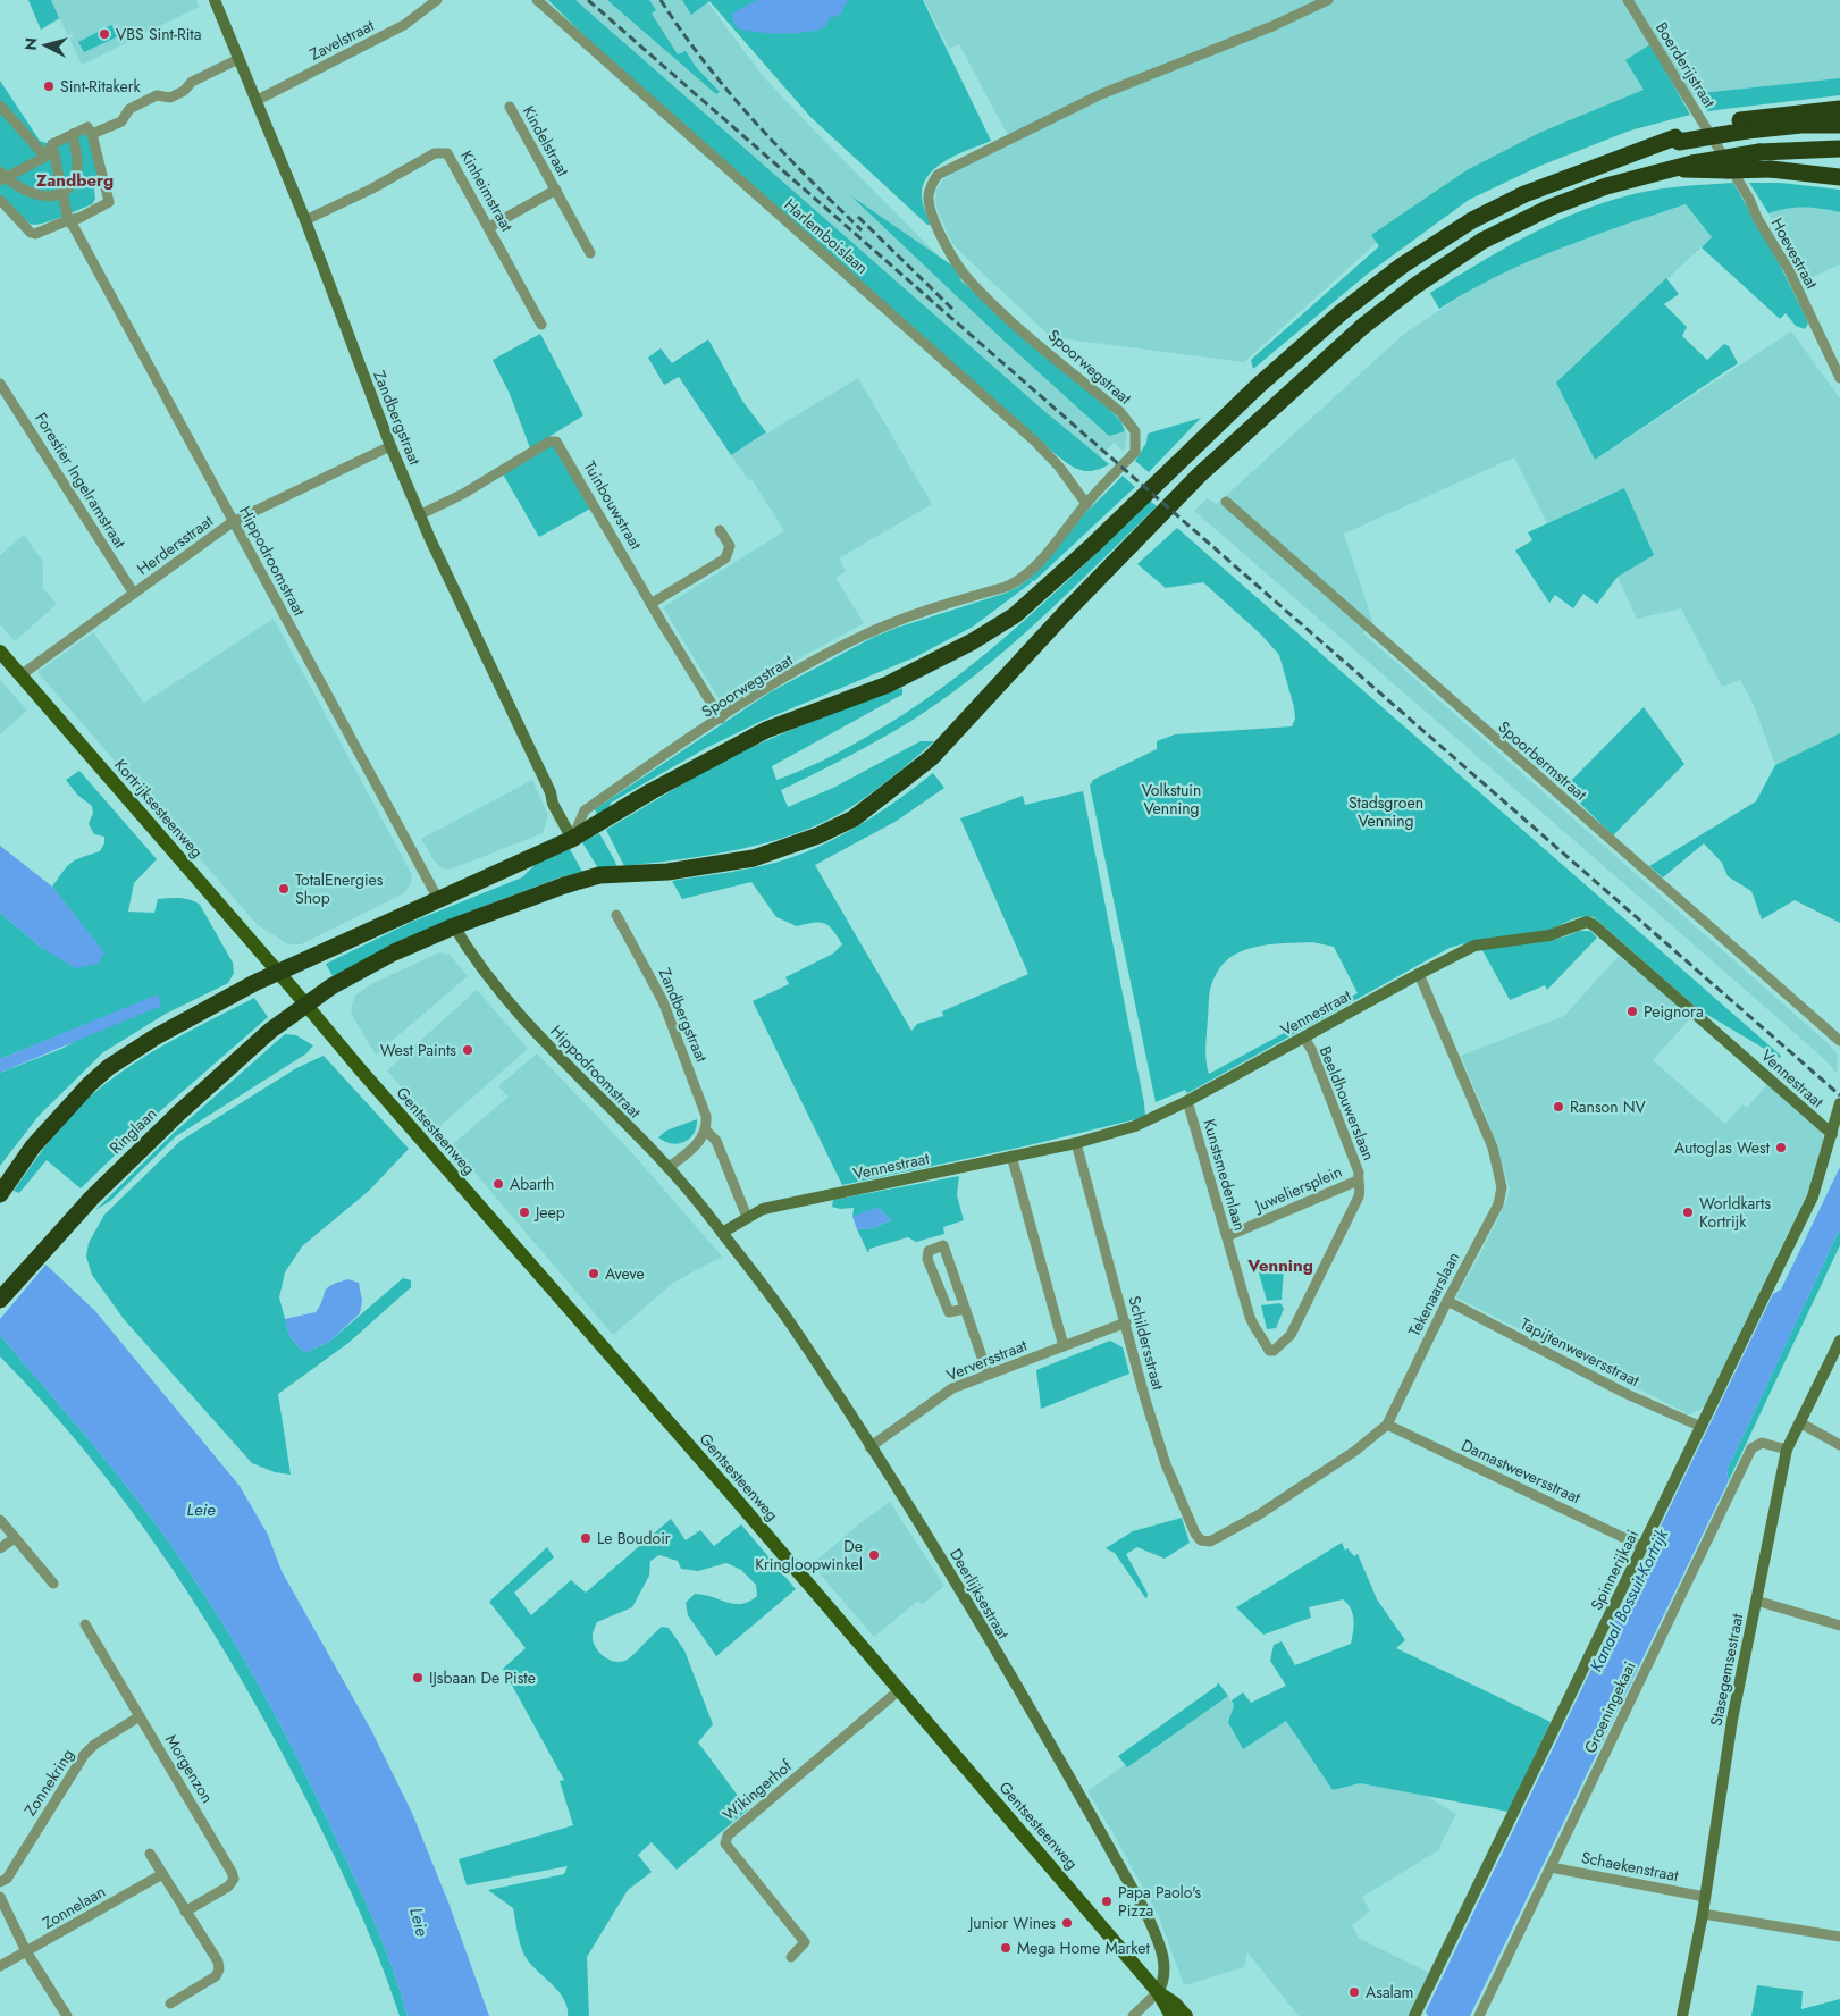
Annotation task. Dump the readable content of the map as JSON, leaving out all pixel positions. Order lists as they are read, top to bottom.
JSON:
{
  "streets": {
    "highway": ["Ringlaan"],
    "main road": ["Kortrijksesteenweg", "Gentsesteenweg"],
    "street": [
      "Zavelstraat",
      "Boerderijstraat",
      "Kindelstraat",
      "Kinheimstraat",
      "Harlemboislaan",
      "Hoevestraat",
      "Spoorwegstraat",
      "Zandbergstraat",
      "Forestier Ingelramstraat",
      "Tuinbouwstraat",
      "Herdersstraat",
      "Hippodroomstraat",
      "Spoorbermstraat",
      "Vennestraat",
      "Beeldhouwerslaan",
      "Kunstsmedenlaan",
      "Juweliersplein",
      "Tekenaarslaan",
      "Schildersstraat",
      "Tapijtenweversstraat",
      "Verversstraat",
      "Damastweversstraat",
      "Spinnerijkaai",
      "Deerlijksestraat",
      "Stasegemsestraat",
      "Groeningekaai",
      "Morgenzon",
      "Zonnekring",
      "Wikingerhof",
      "Schaekenstraat",
      "Zonnelaan"
    ]
  },
  "crossings": [
    ["Zavelstraat", "Zandbergstraat"],
    ["Boerderijstraat", "Hoevestraat"],
    ["Kindelstraat", "Kinheimstraat"],
    ["Kinheimstraat", "Zandbergstraat"],
    ["Harlemboislaan", "Spoorwegstraat"],
    ["Spoorwegstraat", "Zandbergstraat"],
    ["Spoorwegstraat", "Tuinbouwstraat"],
    ["Zandbergstraat", "Tuinbouwstraat"],
    ["Zandbergstraat", "Herdersstraat"],
    ["Zandbergstraat", "Vennestraat"],
    ["Forestier Ingelramstraat", "Herdersstraat"],
    ["Herdersstraat", "Hippodroomstraat"],
    ["Herdersstraat", "Kortrijksesteenweg"],
    ["Hippodroomstraat", "Ringlaan"],
    ["Hippodroomstraat", "Deerlijksestraat"],
    ["Kortrijksesteenweg", "Gentsesteenweg"],
    ["Vennestraat", "Beeldhouwerslaan"],
    ["Vennestraat", "Kunstsmedenlaan"],
    ["Vennestraat", "Tekenaarslaan"],
    ["Vennestraat", "Schildersstraat"],
    ["Vennestraat", "Spinnerijkaai"],
    ["Beeldhouwerslaan", "Juweliersplein"],
    ["Ringlaan", "Gentsesteenweg"],
    ["Gentsesteenweg", "Deerlijksestraat"],
    ["Gentsesteenweg", "Wikingerhof"],
    ["Kunstsmedenlaan", "Juweliersplein"],
    ["Tekenaarslaan", "Schildersstraat"],
    ["Tekenaarslaan", "Tapijtenweversstraat"],
    ["Tekenaarslaan", "Damastweversstraat"],
    ["Schildersstraat", "Verversstraat"],
    ["Tapijtenweversstraat", "Spinnerijkaai"],
    ["Verversstraat", "Deerlijksestraat"],
    ["Damastweversstraat", "Spinnerijkaai"],
    ["Stasegemsestraat", "Groeningekaai"],
    ["Stasegemsestraat", "Schaekenstraat"],
    ["Groeningekaai", "Schaekenstraat"],
    ["Morgenzon", "Zonnekring"]
  ],
  "districts": ["Zandberg", "Venning"],
  "water": ["Leie", "Kanaal Bossuit-Kortrijk"],
  "parks": ["Volkstuin Venning", "Stadsgroen Venning"],
  "places": [
    "VBS Sint-Rita",
    "Sint-Ritakerk",
    "TotalEnergies Shop",
    "Peignora",
    "West Paints",
    "Ranson NV",
    "Autoglas West",
    "Abarth",
    "Jeep",
    "Worldkarts Kortrijk",
    "Aveve",
    "Le Boudoir",
    "De Kringloopwinkel",
    "IJsbaan De Piste",
    "Papa Paolo's Pizza",
    "Junior Wines",
    "Mega Home Market",
    "Asalam"
  ],
  "north": "left"
}
